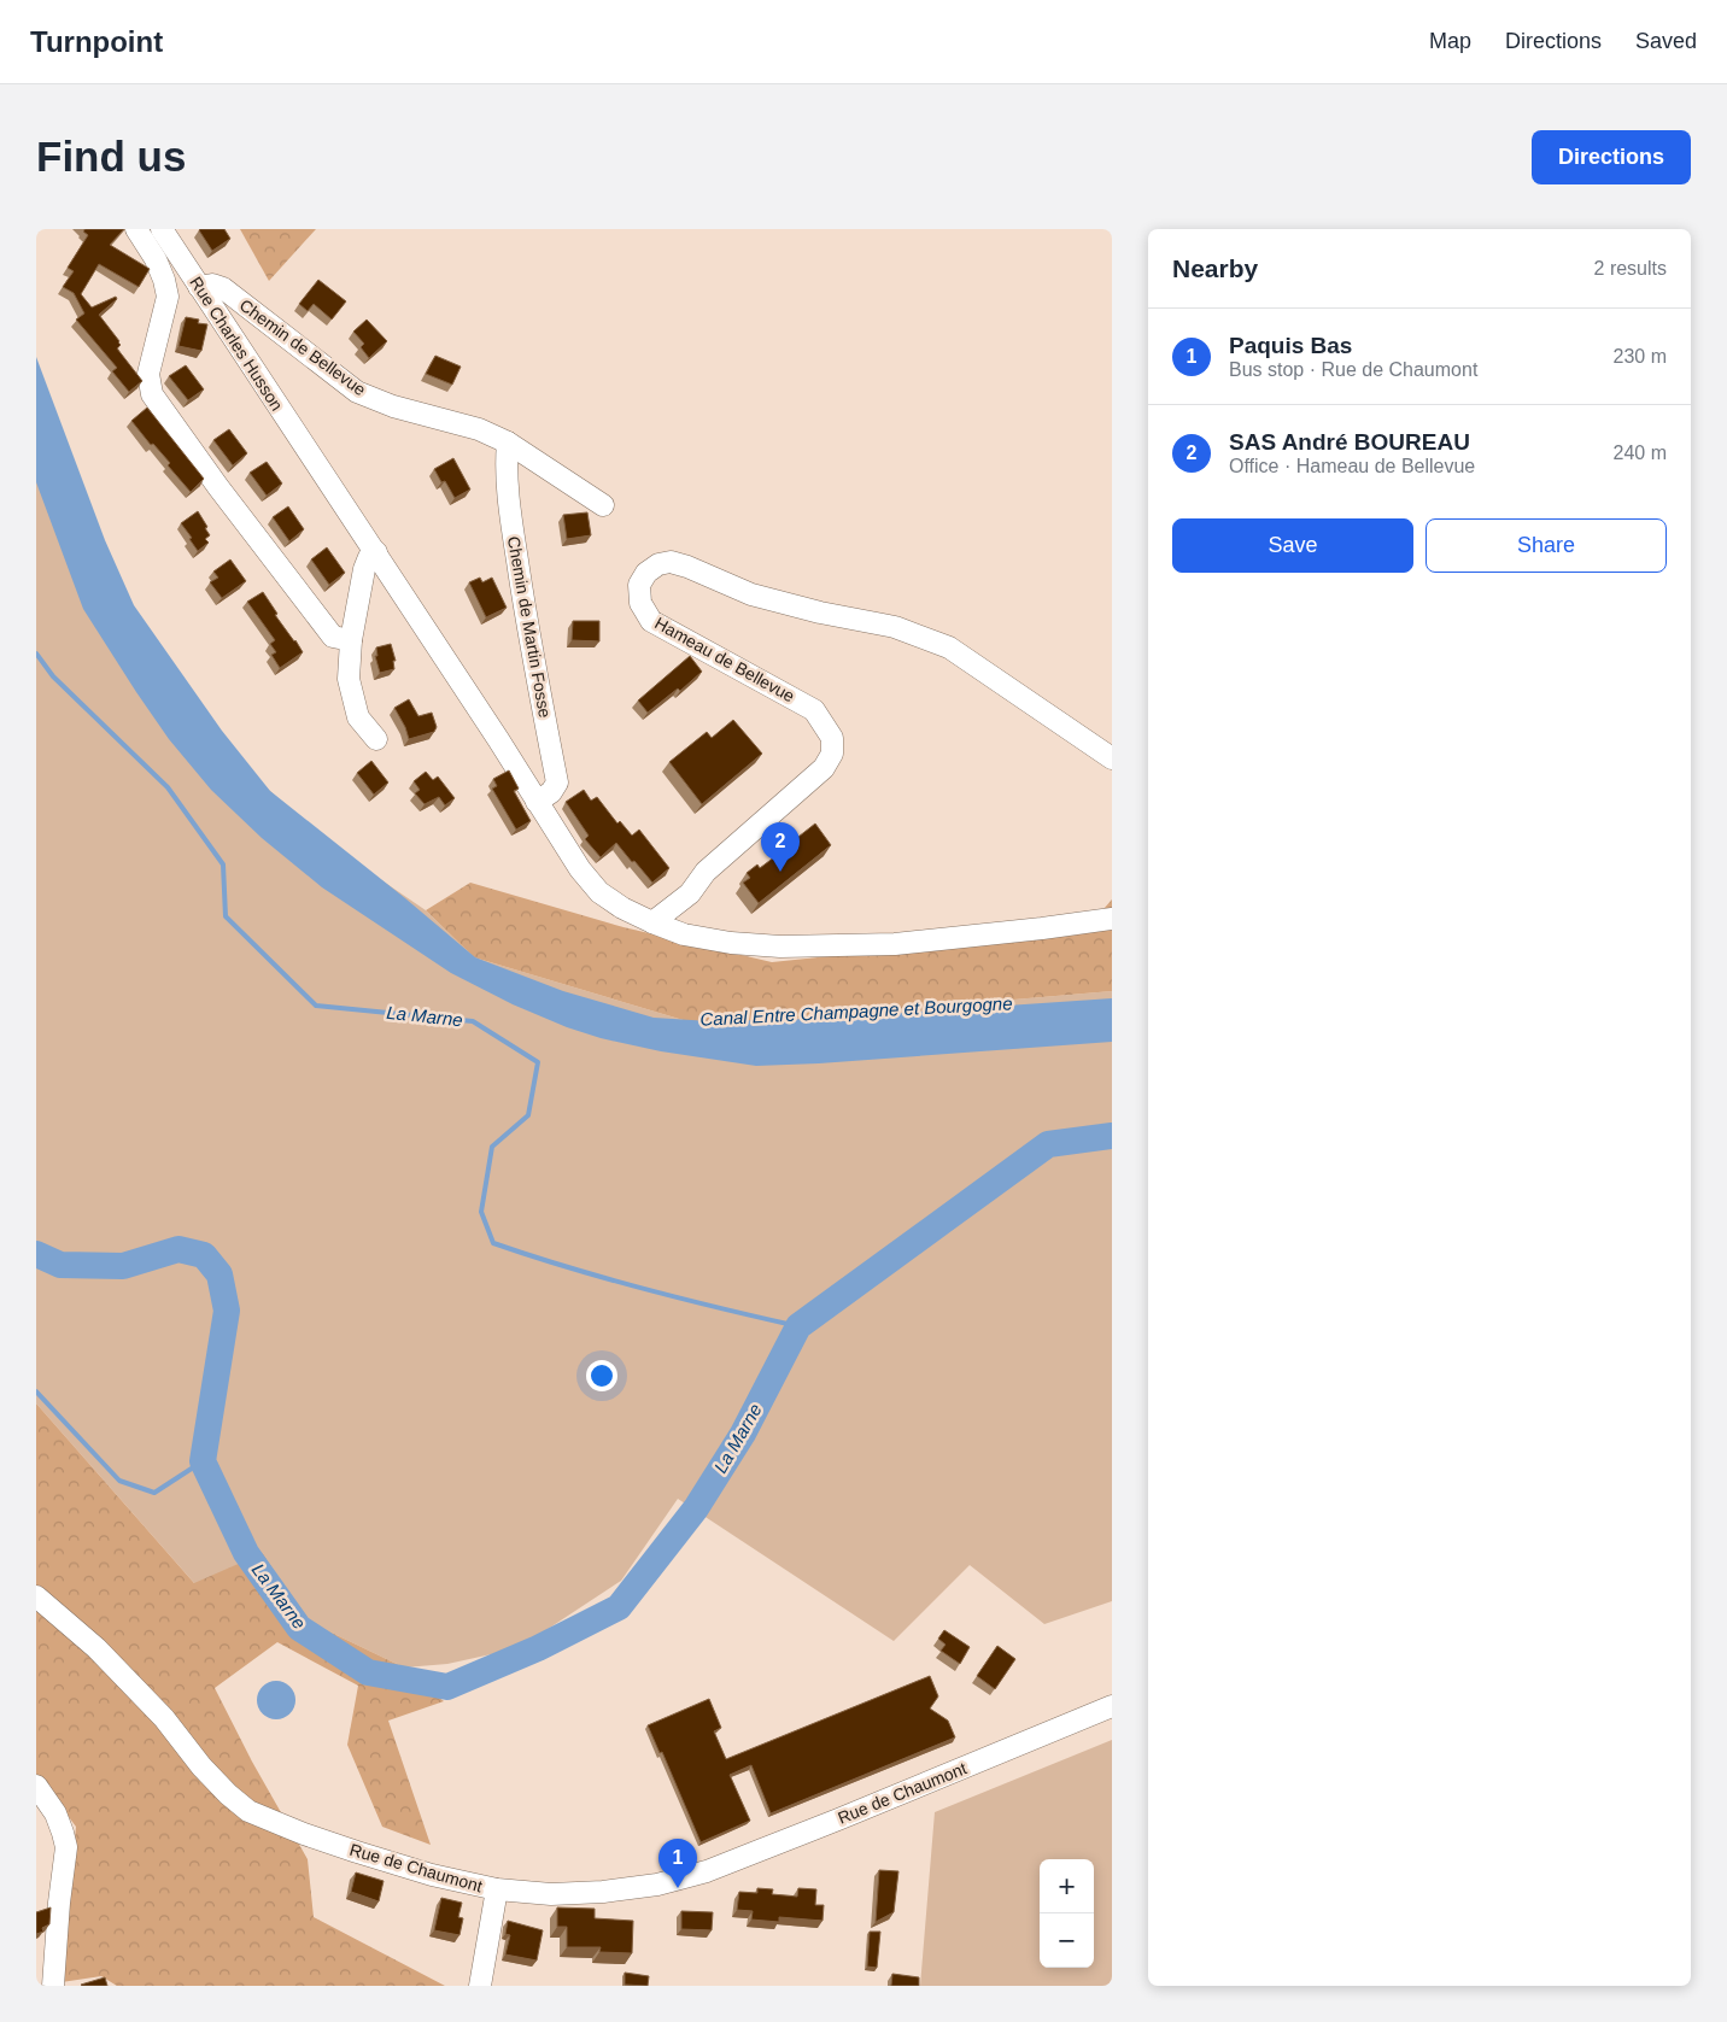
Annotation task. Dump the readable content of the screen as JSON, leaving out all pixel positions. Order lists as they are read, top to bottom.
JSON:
{
  "streets": {
    "street": [
      "Rue Charles Husson",
      "Chemin de Bellevue",
      "Chemin de Martin Fosse",
      "Hameau de Bellevue",
      "Rue de Chaumont"
    ]
  },
  "crossings": [
    ["Rue Charles Husson", "Chemin de Bellevue"],
    ["Rue Charles Husson", "Chemin de Martin Fosse"],
    ["Rue Charles Husson", "Hameau de Bellevue"],
    ["Chemin de Bellevue", "Chemin de Martin Fosse"]
  ],
  "water": ["Canal Entre Champagne et Bourgogne", "La Marne"],
  "page": {
    "header": "Turnpoint",
    "nav": ["Map", "Directions", "Saved"],
    "buttons": [
      "Directions",
      ["Save", "Share"]
    ],
    "title": "Find us",
    "heading": ["Nearby", "2 results"],
    "list": [
      {
        "mark": "1",
        "name": "Paquis Bas",
        "note": "Bus stop · Rue de Chaumont",
        "value": "230 m"
      },
      {
        "mark": "2",
        "name": "SAS André BOUREAU",
        "note": "Office · Hameau de Bellevue",
        "value": "240 m"
      }
    ],
    "pins": ["2", "1"],
    "map_buttons": ["+", "−"]
  }
}
